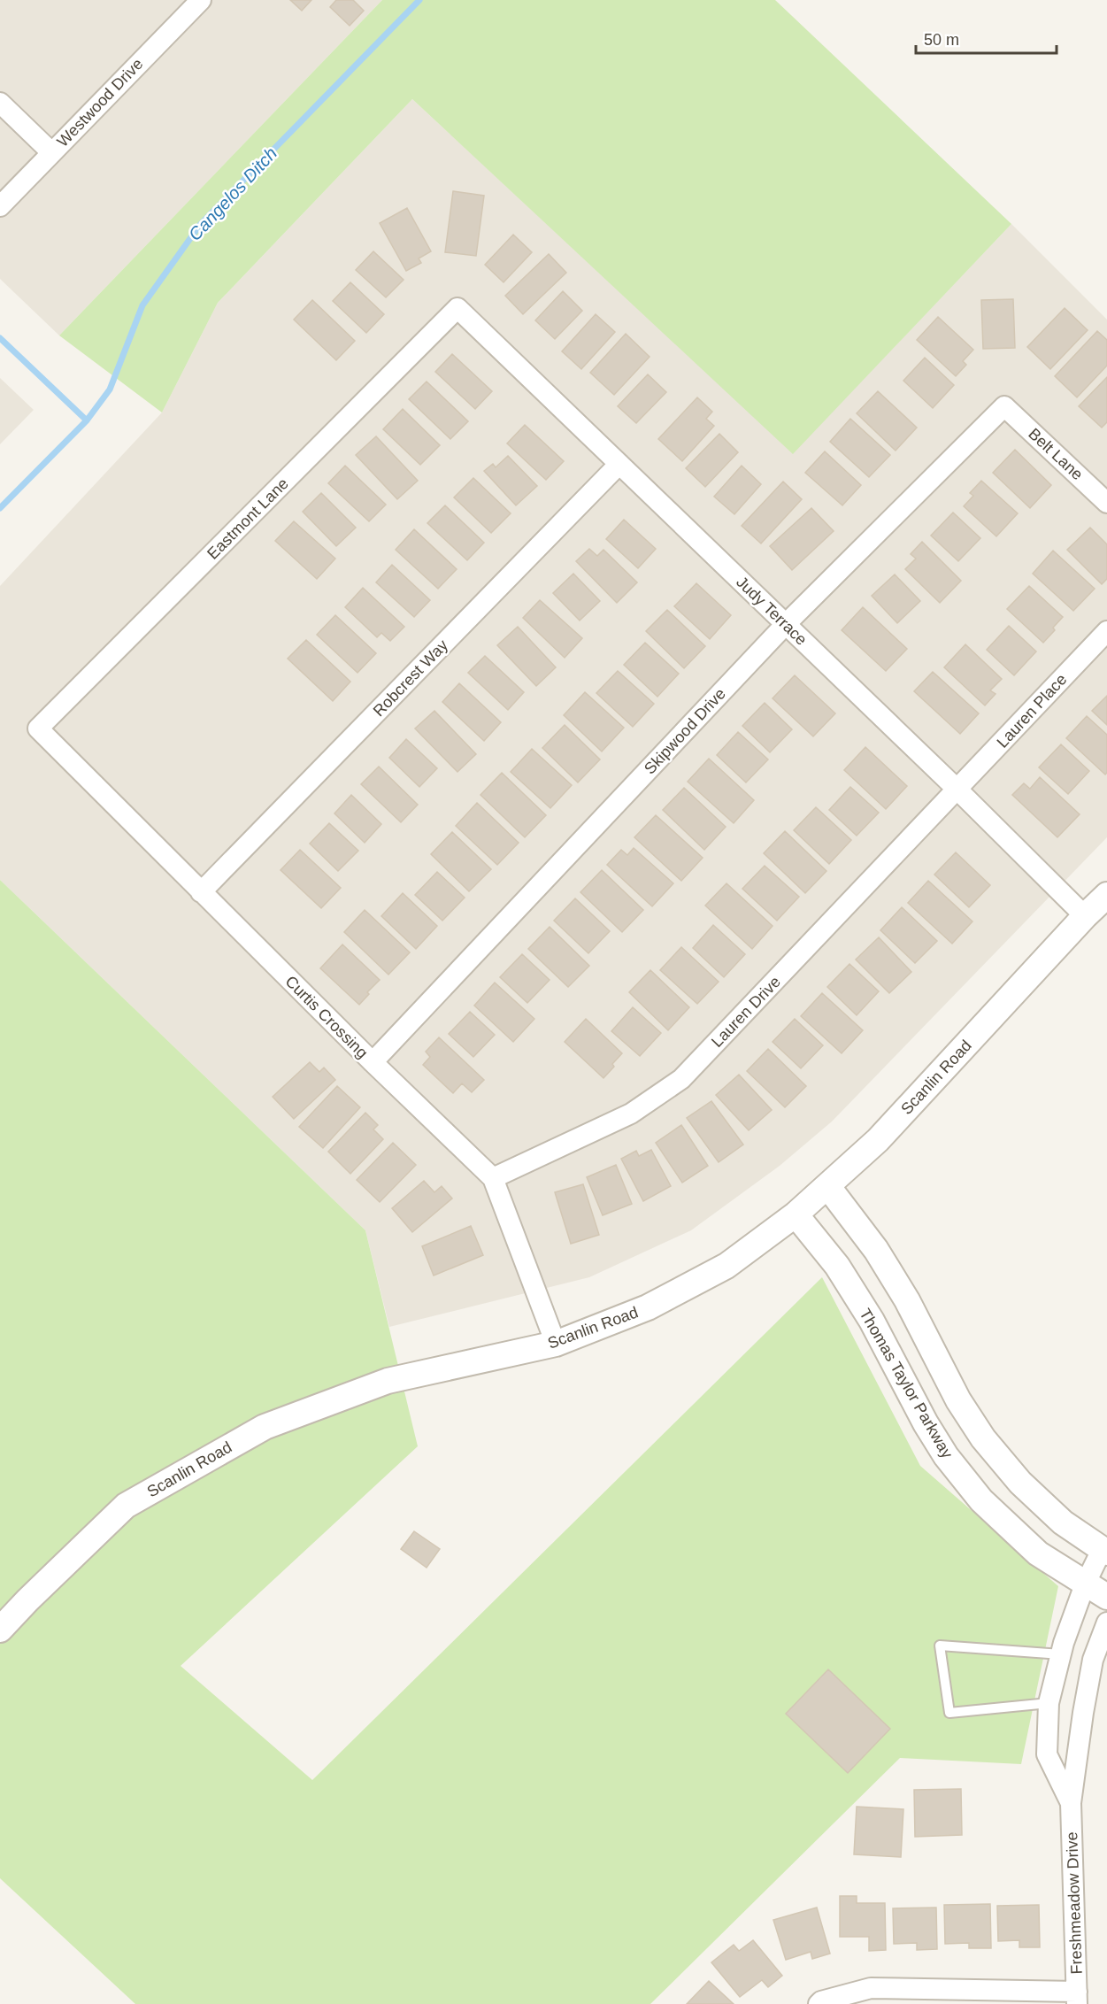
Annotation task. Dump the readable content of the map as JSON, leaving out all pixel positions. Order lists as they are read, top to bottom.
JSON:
{
  "streets": {
    "street": [
      "Westwood Drive",
      "Belt Lane",
      "Eastmont Lane",
      "Judy Terrace",
      "Robcrest Way",
      "Lauren Place",
      "Skipwood Drive",
      "Lauren Drive",
      "Curtis Crossing",
      "Scanlin Road",
      "Thomas Taylor Parkway",
      "Freshmeadow Drive"
    ]
  },
  "crossings": [
    ["Belt Lane", "Skipwood Drive"],
    ["Eastmont Lane", "Judy Terrace"],
    ["Eastmont Lane", "Curtis Crossing"],
    ["Judy Terrace", "Robcrest Way"],
    ["Judy Terrace", "Lauren Place"],
    ["Judy Terrace", "Skipwood Drive"],
    ["Judy Terrace", "Lauren Drive"],
    ["Judy Terrace", "Scanlin Road"],
    ["Robcrest Way", "Curtis Crossing"],
    ["Lauren Place", "Lauren Drive"],
    ["Skipwood Drive", "Curtis Crossing"],
    ["Lauren Drive", "Curtis Crossing"],
    ["Curtis Crossing", "Scanlin Road"],
    ["Scanlin Road", "Thomas Taylor Parkway"],
    ["Thomas Taylor Parkway", "Freshmeadow Drive"]
  ],
  "water": ["Cangelos Ditch"],
  "scale_bar": "50 m"
}
